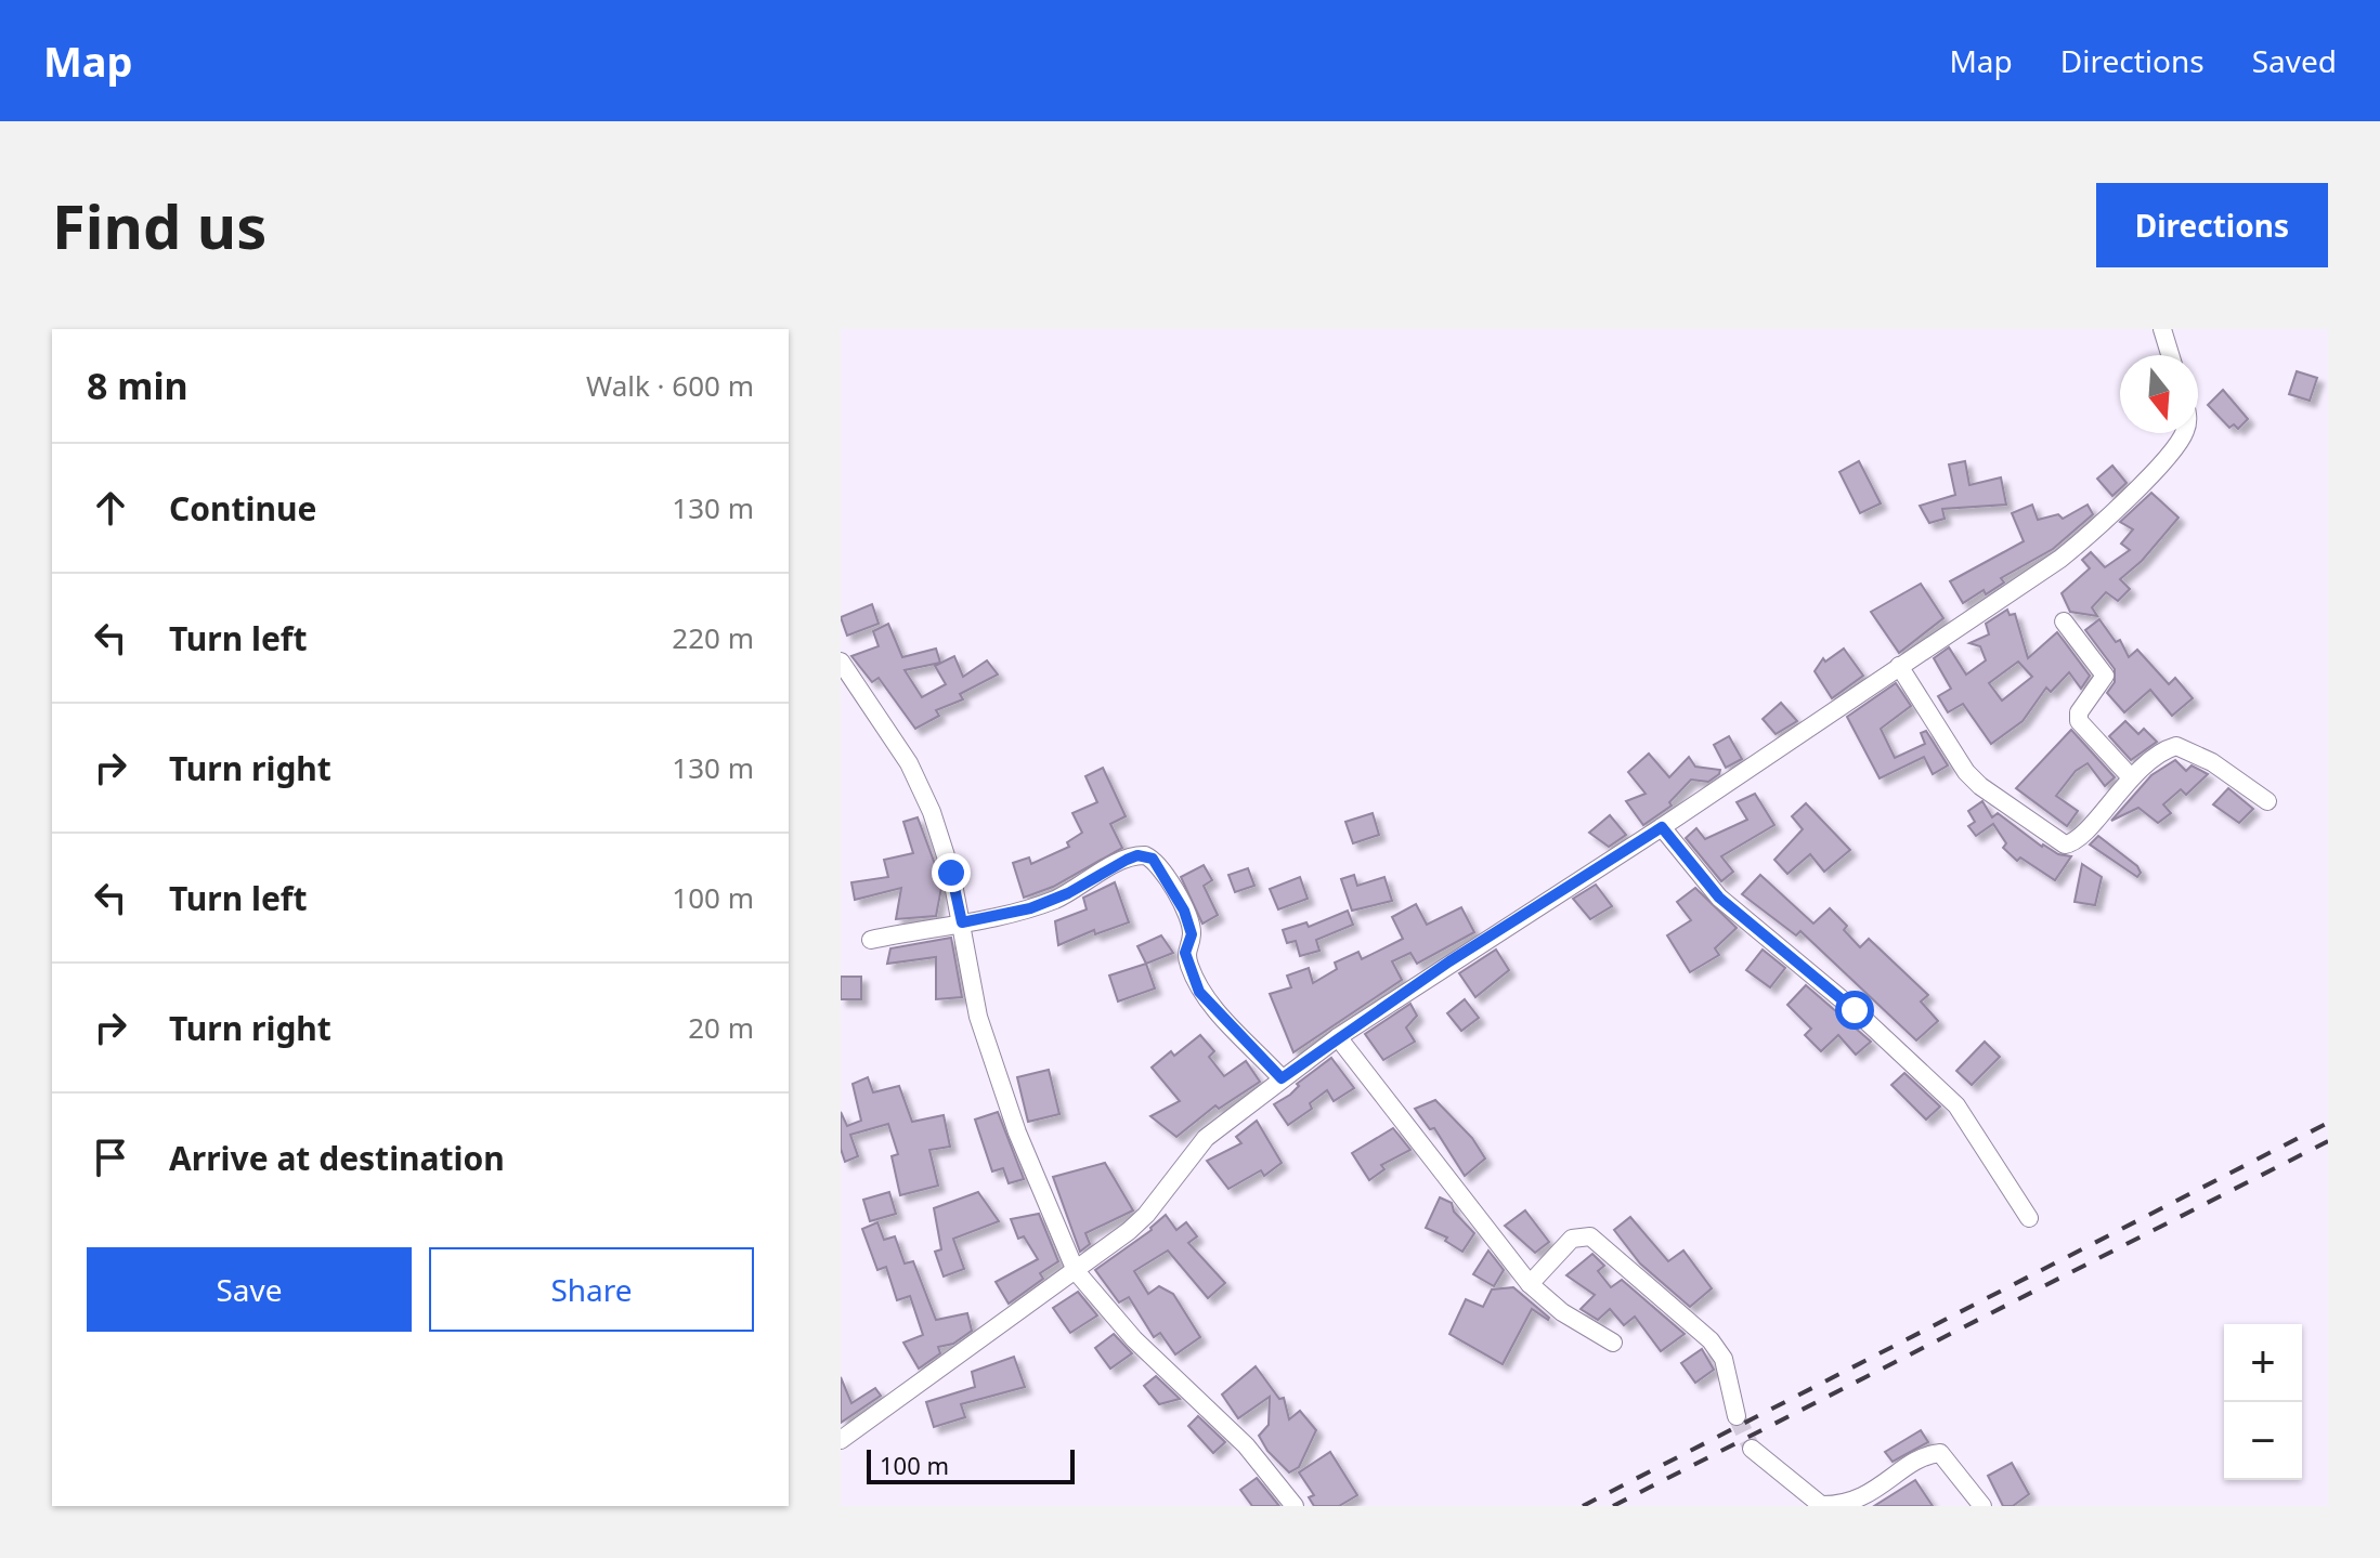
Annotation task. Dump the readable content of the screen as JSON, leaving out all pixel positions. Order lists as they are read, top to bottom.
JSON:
{
  "scale_bar": "100 m",
  "north": "bottom",
  "page": {
    "header": "Map",
    "nav": ["Map", "Directions", "Saved"],
    "buttons": [
      "Directions",
      ["Save", "Share"]
    ],
    "title": "Find us",
    "heading": ["8 min", "Walk · 600 m"],
    "list": [
      ["Continue", "130 m"],
      ["Turn left", "220 m"],
      ["Turn right", "130 m"],
      ["Turn left", "100 m"],
      ["Turn right", "20 m"],
      "Arrive at destination"
    ],
    "map_buttons": ["+", "−"],
    "scale": "100 m"
  }
}
